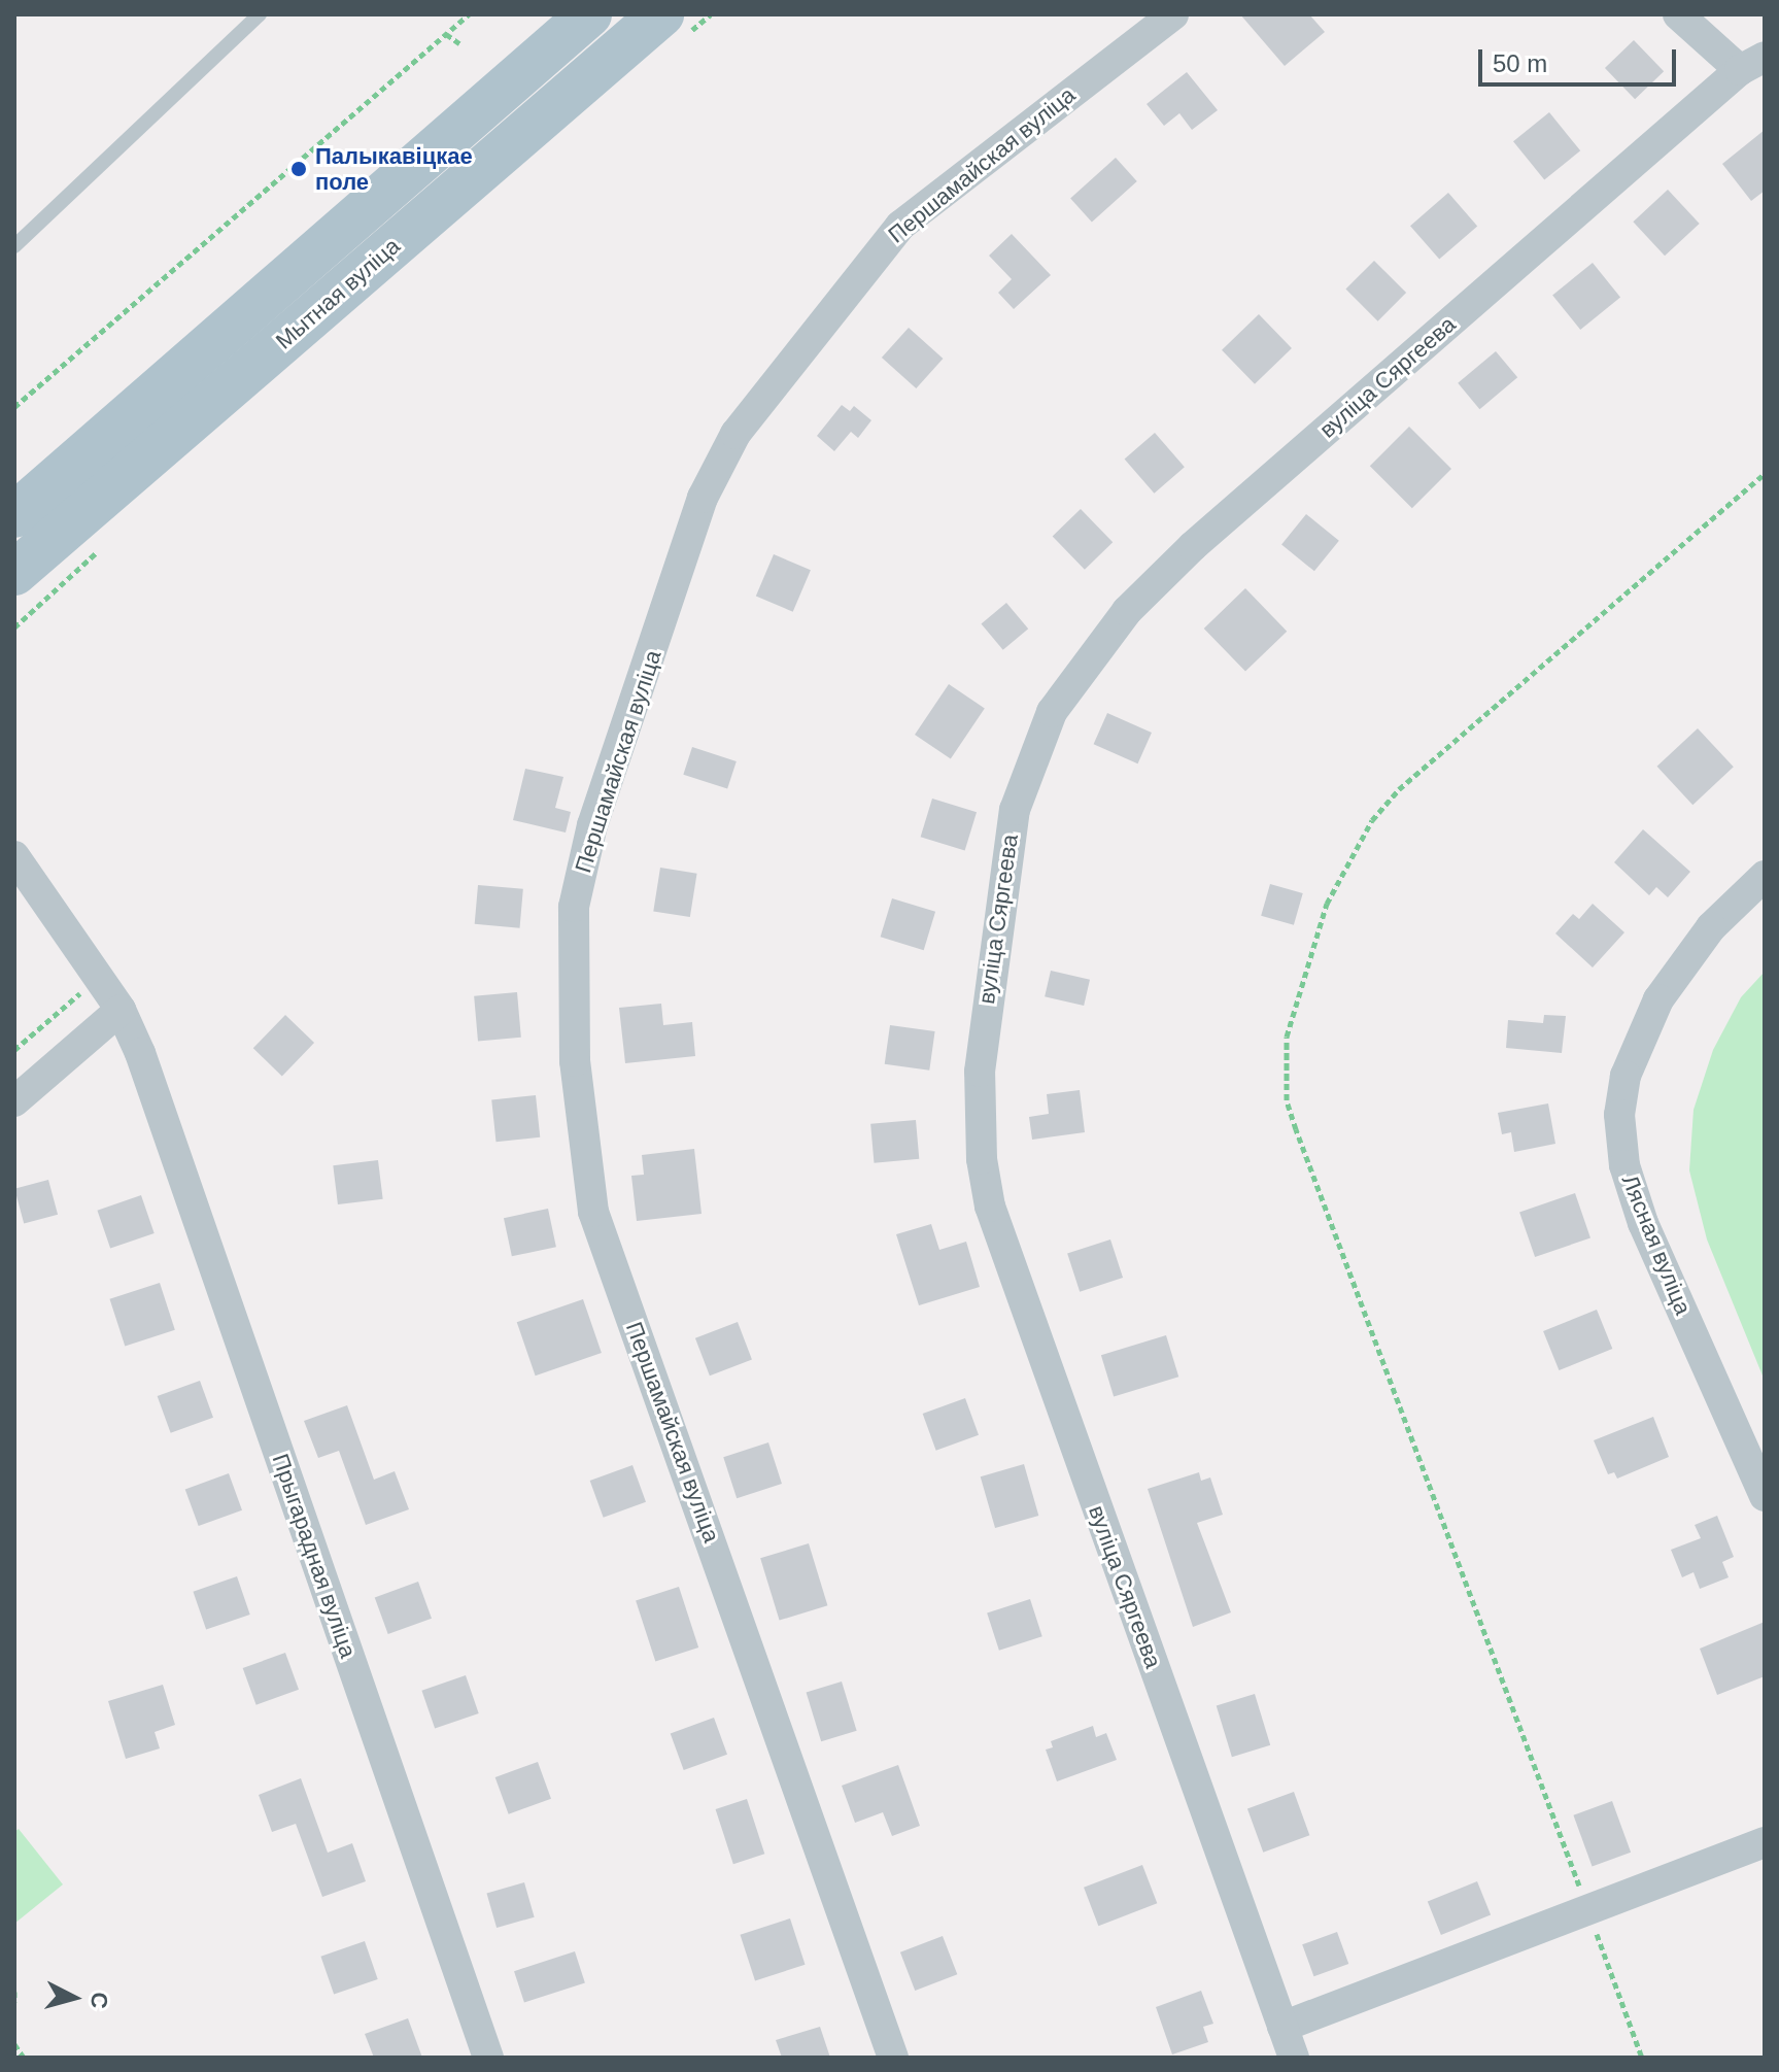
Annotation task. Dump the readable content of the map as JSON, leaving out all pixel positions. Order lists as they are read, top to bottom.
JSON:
{
  "streets": {
    "main road": ["Мытная вуліца"],
    "street": [
      "Першамайская вуліца",
      "вуліца Сяргеева",
      "Лясная вуліца",
      "Прыгарадная вуліца"
    ]
  },
  "places": ["Палыкавіцкае поле"],
  "scale_bar": "50 m",
  "north": "right"
}
